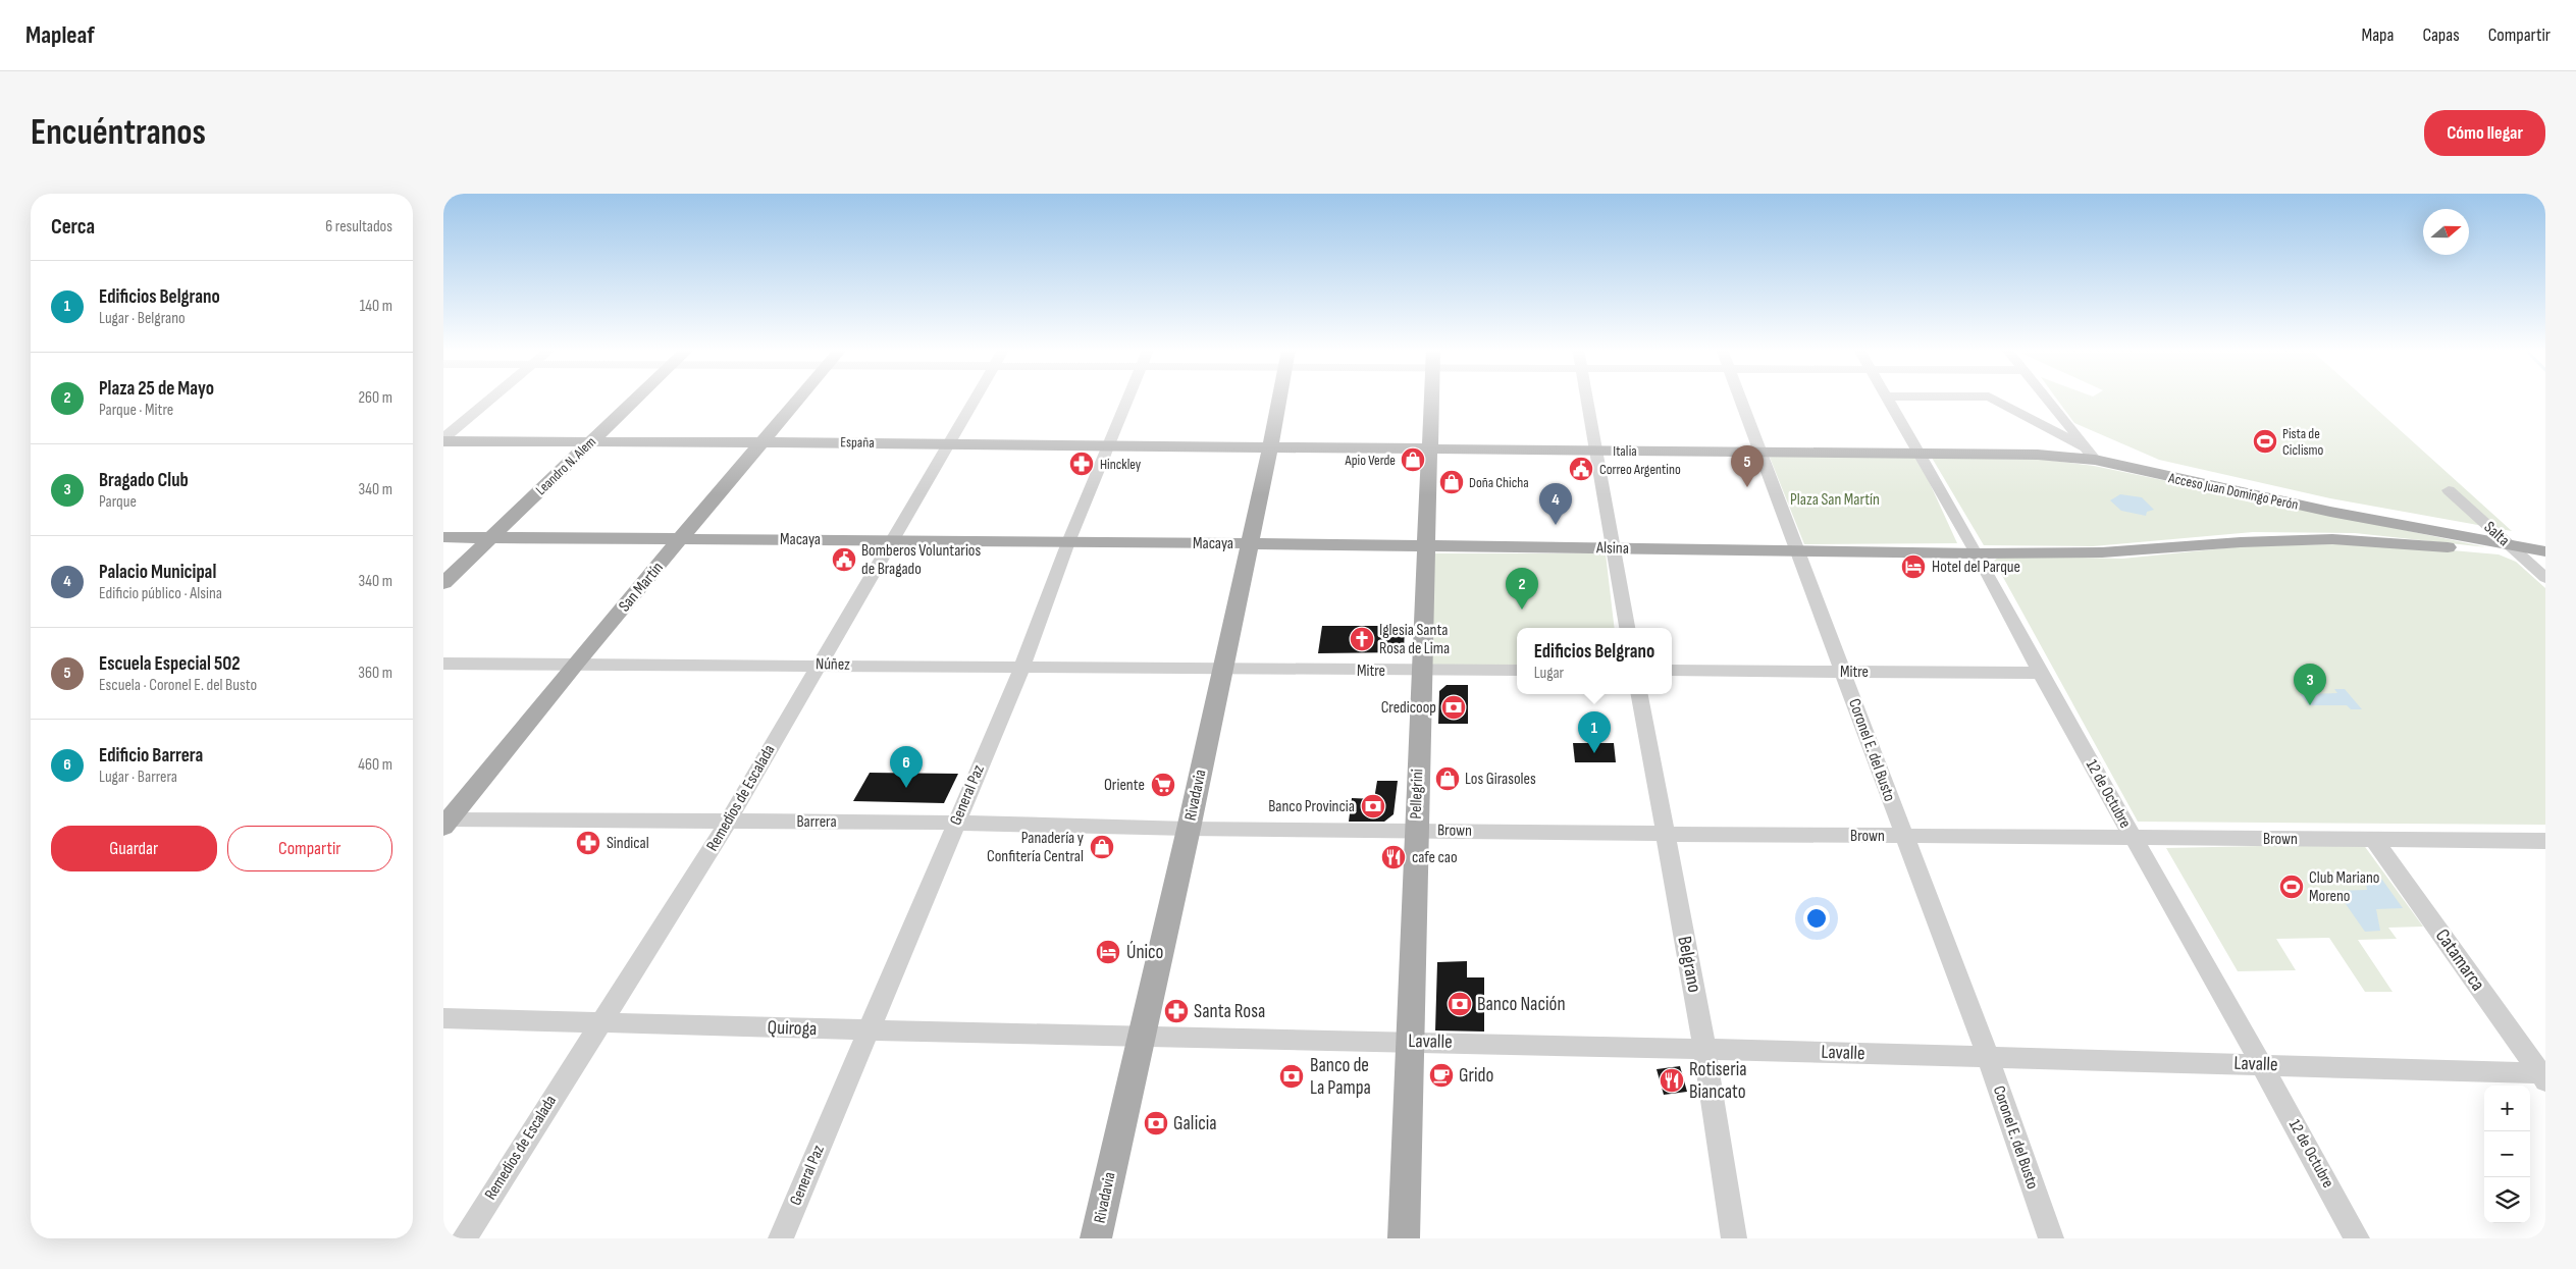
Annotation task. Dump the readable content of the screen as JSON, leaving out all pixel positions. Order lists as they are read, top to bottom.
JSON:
{
  "streets": {
    "main road": [
      "España",
      "Italia",
      "Leandro N. Alem",
      "Acceso Juan Domingo Perón",
      "Macaya",
      "Alsina",
      "San Martín",
      "Pellegrini",
      "Rivadavia"
    ],
    "street": [
      "Salta",
      "Núñez",
      "Mitre",
      "Coronel E. del Busto",
      "12 de Octubre",
      "General Paz",
      "Remedios de Escalada",
      "Barrera",
      "Brown",
      "Catamarca",
      "Belgrano",
      "Quiroga",
      "Lavalle"
    ]
  },
  "crossings": [
    ["España", "Italia"],
    ["España", "Leandro N. Alem"],
    ["España", "San Martín"],
    ["España", "General Paz"],
    ["España", "Rivadavia"],
    ["España", "Remedios de Escalada"],
    ["Italia", "Acceso Juan Domingo Perón"],
    ["Italia", "Coronel E. del Busto"],
    ["Italia", "Pellegrini"],
    ["Italia", "12 de Octubre"],
    ["Italia", "Rivadavia"],
    ["Leandro N. Alem", "Macaya"],
    ["Acceso Juan Domingo Perón", "Salta"],
    ["Acceso Juan Domingo Perón", "Alsina"],
    ["Acceso Juan Domingo Perón", "12 de Octubre"],
    ["Macaya", "Alsina"],
    ["Macaya", "San Martín"],
    ["Macaya", "General Paz"],
    ["Macaya", "Rivadavia"],
    ["Macaya", "Remedios de Escalada"],
    ["Alsina", "Coronel E. del Busto"],
    ["Alsina", "Pellegrini"],
    ["Alsina", "12 de Octubre"],
    ["Alsina", "Rivadavia"],
    ["San Martín", "Núñez"],
    ["San Martín", "Barrera"],
    ["Núñez", "Mitre"],
    ["Núñez", "General Paz"],
    ["Núñez", "Rivadavia"],
    ["Núñez", "Remedios de Escalada"],
    ["Mitre", "Coronel E. del Busto"],
    ["Mitre", "Pellegrini"],
    ["Mitre", "12 de Octubre"],
    ["Mitre", "Rivadavia"],
    ["Coronel E. del Busto", "Brown"],
    ["Coronel E. del Busto", "Lavalle"],
    ["Pellegrini", "Brown"],
    ["Pellegrini", "Lavalle"],
    ["12 de Octubre", "Brown"],
    ["12 de Octubre", "Lavalle"],
    ["General Paz", "Barrera"],
    ["General Paz", "Quiroga"],
    ["Rivadavia", "Barrera"],
    ["Rivadavia", "Brown"],
    ["Rivadavia", "Quiroga"],
    ["Rivadavia", "Lavalle"],
    ["Remedios de Escalada", "Barrera"],
    ["Remedios de Escalada", "Quiroga"],
    ["Barrera", "Brown"],
    ["Brown", "Catamarca"],
    ["Brown", "Belgrano"],
    ["Catamarca", "Lavalle"],
    ["Belgrano", "Lavalle"],
    ["Quiroga", "Lavalle"]
  ],
  "parks": ["Plaza San Martín"],
  "places": {
    "sports": ["Pista de Ciclismo", "Club Mariano Moreno"],
    "shop": [
      "Apio Verde",
      "Doña Chicha",
      "Los Girasoles",
      "Panadería y Confitería Central"
    ],
    "pharmacy": ["Hinckley", "Sindical", "Santa Rosa"],
    "public building": ["Correo Argentino", "Bomberos Voluntarios de Bragado"],
    "hotel": ["Hotel del Parque", "Único"],
    "church": ["Iglesia Santa Rosa de Lima"],
    "bank": [
      "Credicoop",
      "Banco Provincia",
      "Banco Nación",
      "Banco de La Pampa",
      "Galicia"
    ],
    "supermarket": ["Oriente"],
    "restaurant": ["cafe cao", "Rotiseria Biancato"],
    "cafe": ["Grido"]
  },
  "north": "right",
  "page": {
    "header": "Mapleaf",
    "nav": ["Mapa", "Capas", "Compartir"],
    "buttons": [
      "Cómo llegar",
      ["Guardar", "Compartir"]
    ],
    "title": "Encuéntranos",
    "heading": ["Cerca", "6 resultados"],
    "list": [
      {
        "mark": "1",
        "name": "Edificios Belgrano",
        "note": "Lugar · Belgrano",
        "value": "140 m"
      },
      {
        "mark": "2",
        "name": "Plaza 25 de Mayo",
        "note": "Parque · Mitre",
        "value": "260 m"
      },
      {
        "mark": "3",
        "name": "Bragado Club",
        "note": "Parque",
        "value": "340 m"
      },
      {
        "mark": "4",
        "name": "Palacio Municipal",
        "note": "Edificio público · Alsina",
        "value": "340 m"
      },
      {
        "mark": "5",
        "name": "Escuela Especial 502",
        "note": "Escuela · Coronel E. del Busto",
        "value": "360 m"
      },
      {
        "mark": "6",
        "name": "Edificio Barrera",
        "note": "Lugar · Barrera",
        "value": "460 m"
      }
    ],
    "pins": [
      "5",
      "4",
      "2",
      "3",
      "1",
      "6"
    ],
    "popup": ["Edificios Belgrano", "Lugar"],
    "map_buttons": ["+", "−"]
  }
}
